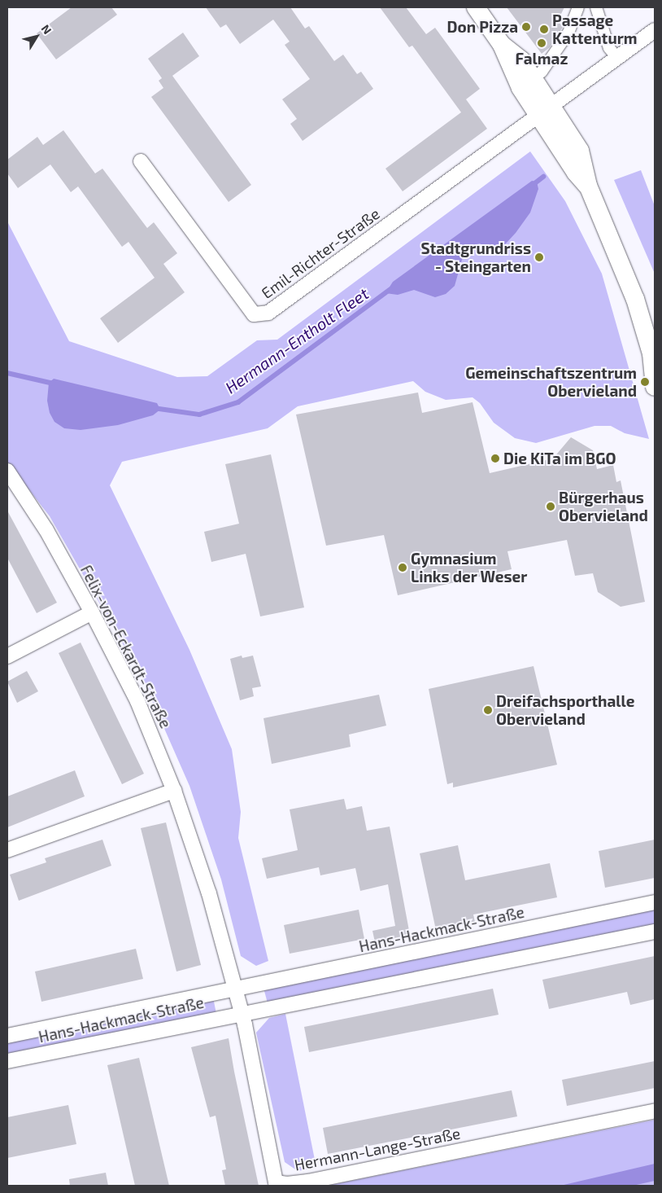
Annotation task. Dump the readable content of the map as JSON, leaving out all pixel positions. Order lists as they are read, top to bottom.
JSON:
{
  "streets": {
    "street": [
      "Emil-Richter-Straße",
      "Felix-von-Eckardt-Straße",
      "Hans-Hackmack-Straße",
      "Hermann-Lange-Straße"
    ]
  },
  "crossings": [
    ["Felix-von-Eckardt-Straße", "Hans-Hackmack-Straße"],
    ["Hans-Hackmack-Straße", "Hermann-Lange-Straße"]
  ],
  "water": ["Hermann-Entholt Fleet"],
  "places": [
    "Don Pizza",
    "Passage Kattenturm",
    "Falmaz",
    "Stadtgrundriss - Steingarten",
    "Gemeinschaftszentrum Obervieland",
    "Die KiTa im BGO",
    "Bürgerhaus Obervieland",
    "Gymnasium Links der Weser",
    "Dreifachsporthalle Obervieland"
  ],
  "north": "top right"
}
